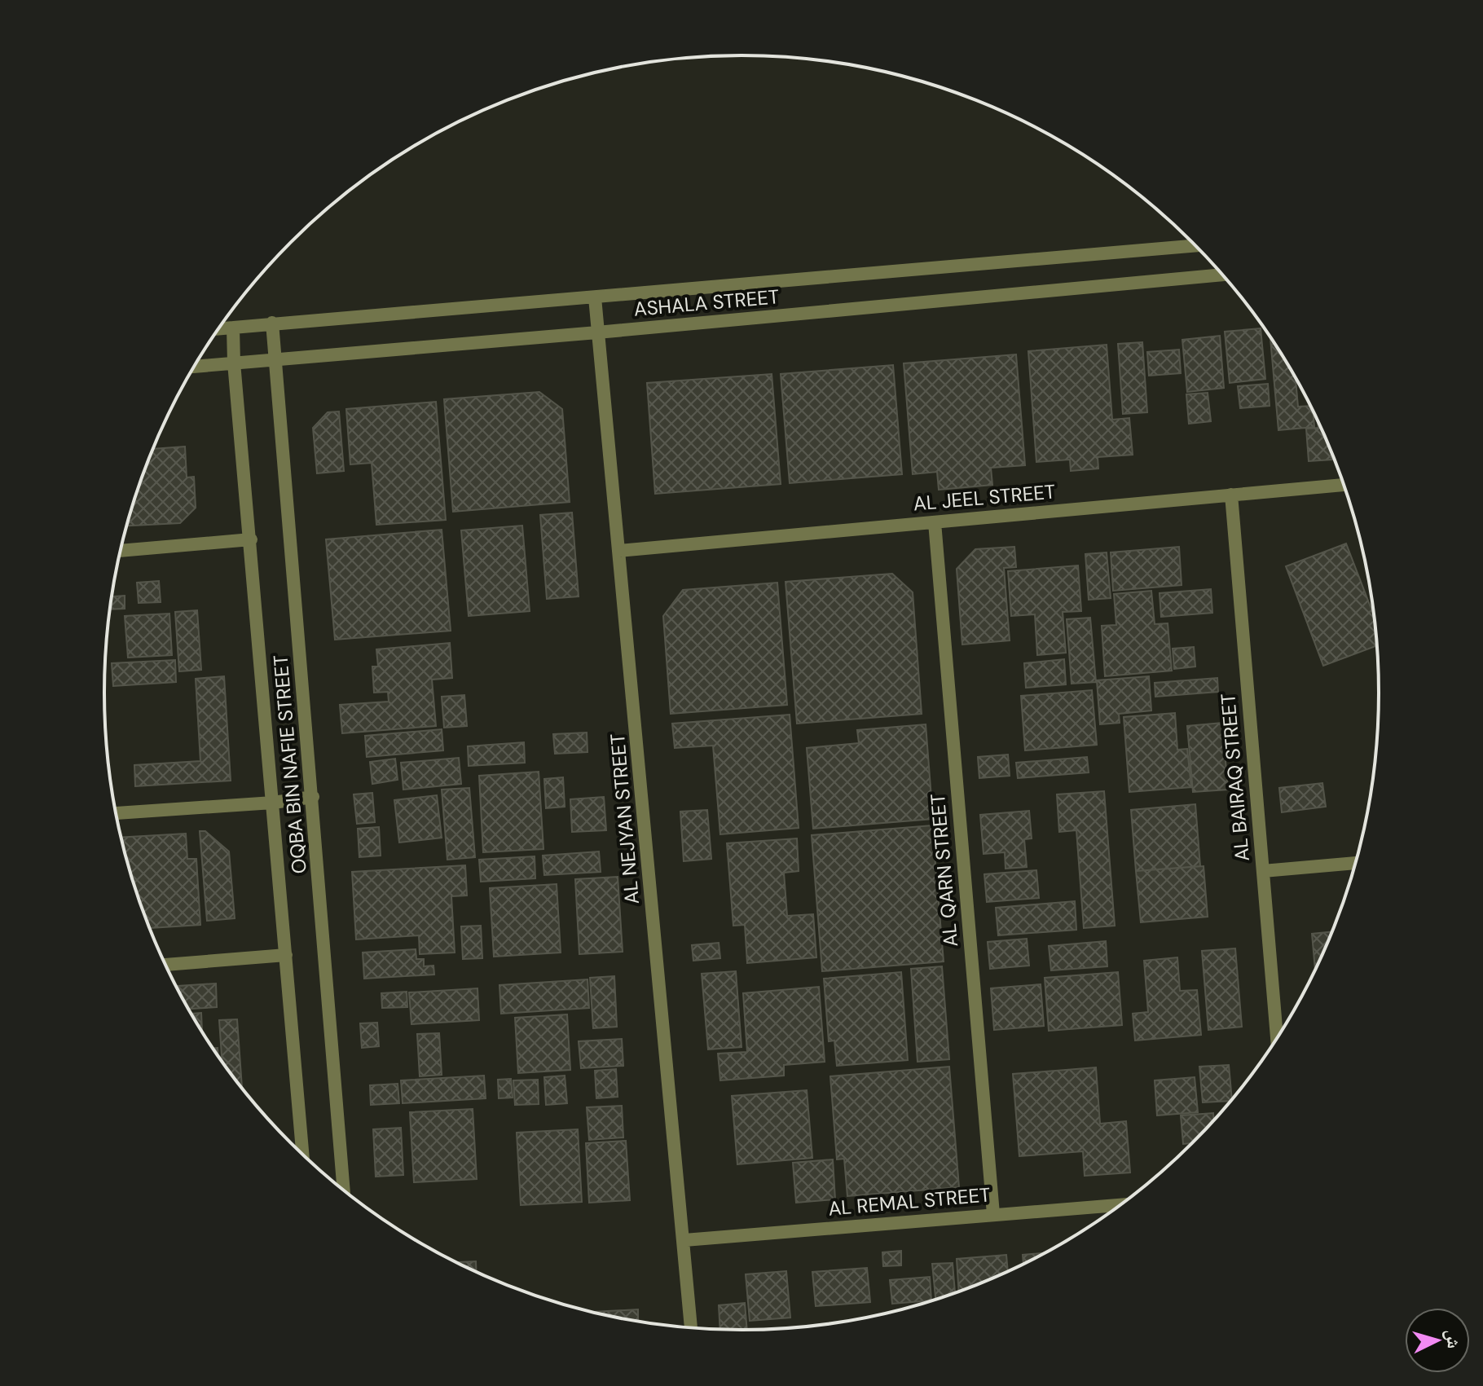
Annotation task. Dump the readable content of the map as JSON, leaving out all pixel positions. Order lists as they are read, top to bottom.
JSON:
{
  "streets": {
    "street": [
      "ASHALA STREET",
      "AL JEEL STREET",
      "OQBA BIN NAFIE STREET",
      "AL BAIRAQ STREET",
      "AL NEJYAN STREET",
      "AL QARN STREET",
      "AL REMAL STREET"
    ]
  },
  "crossings": [
    ["ASHALA STREET", "OQBA BIN NAFIE STREET"],
    ["ASHALA STREET", "AL NEJYAN STREET"],
    ["AL JEEL STREET", "AL BAIRAQ STREET"],
    ["AL JEEL STREET", "AL NEJYAN STREET"],
    ["AL JEEL STREET", "AL QARN STREET"],
    ["AL NEJYAN STREET", "AL REMAL STREET"],
    ["AL QARN STREET", "AL REMAL STREET"]
  ],
  "north": "right"
}
